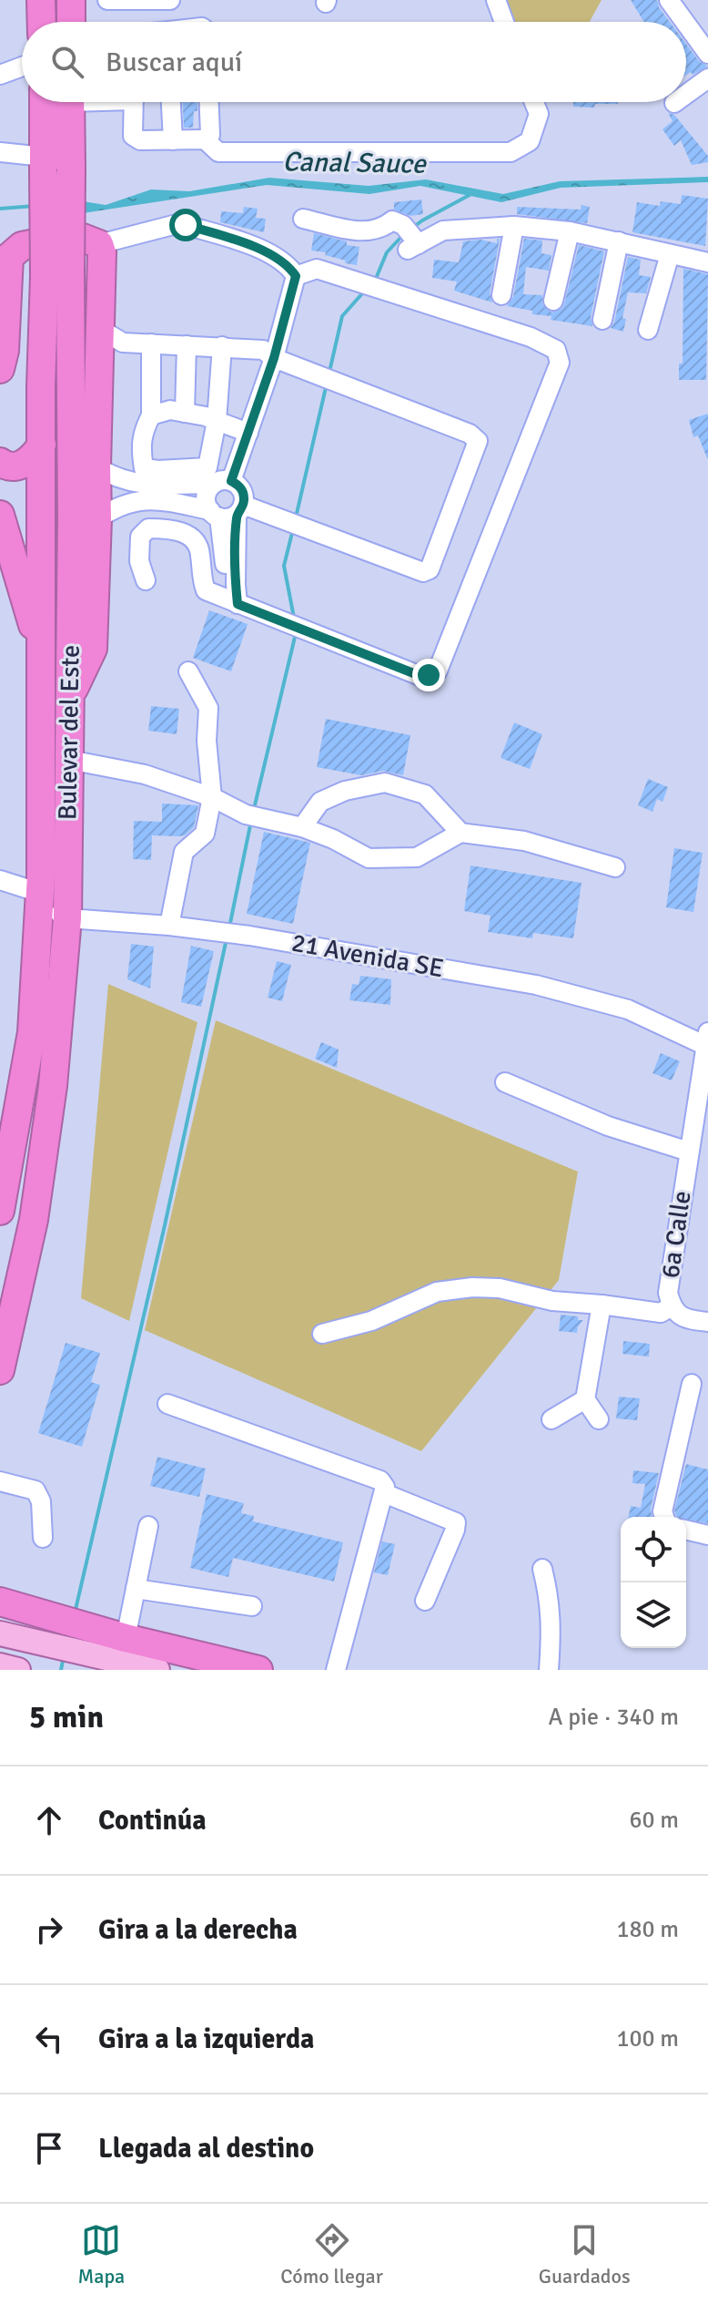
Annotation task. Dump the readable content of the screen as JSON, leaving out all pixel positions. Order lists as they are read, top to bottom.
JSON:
{
  "streets": {
    "highway": ["Bulevar del Este"],
    "street": ["21 Avenida SE", "6a Calle"]
  },
  "crossings": [
    ["Bulevar del Este", "21 Avenida SE"],
    ["21 Avenida SE", "6a Calle"]
  ],
  "water": ["Canal Sauce"],
  "page": {
    "search": "Buscar aquí",
    "heading": ["5 min", "A pie · 340 m"],
    "list": [
      ["Continúa", "60 m"],
      ["Gira a la derecha", "180 m"],
      ["Gira a la izquierda", "100 m"],
      "Llegada al destino"
    ],
    "nav": ["Mapa", "Cómo llegar", "Guardados"]
  }
}
